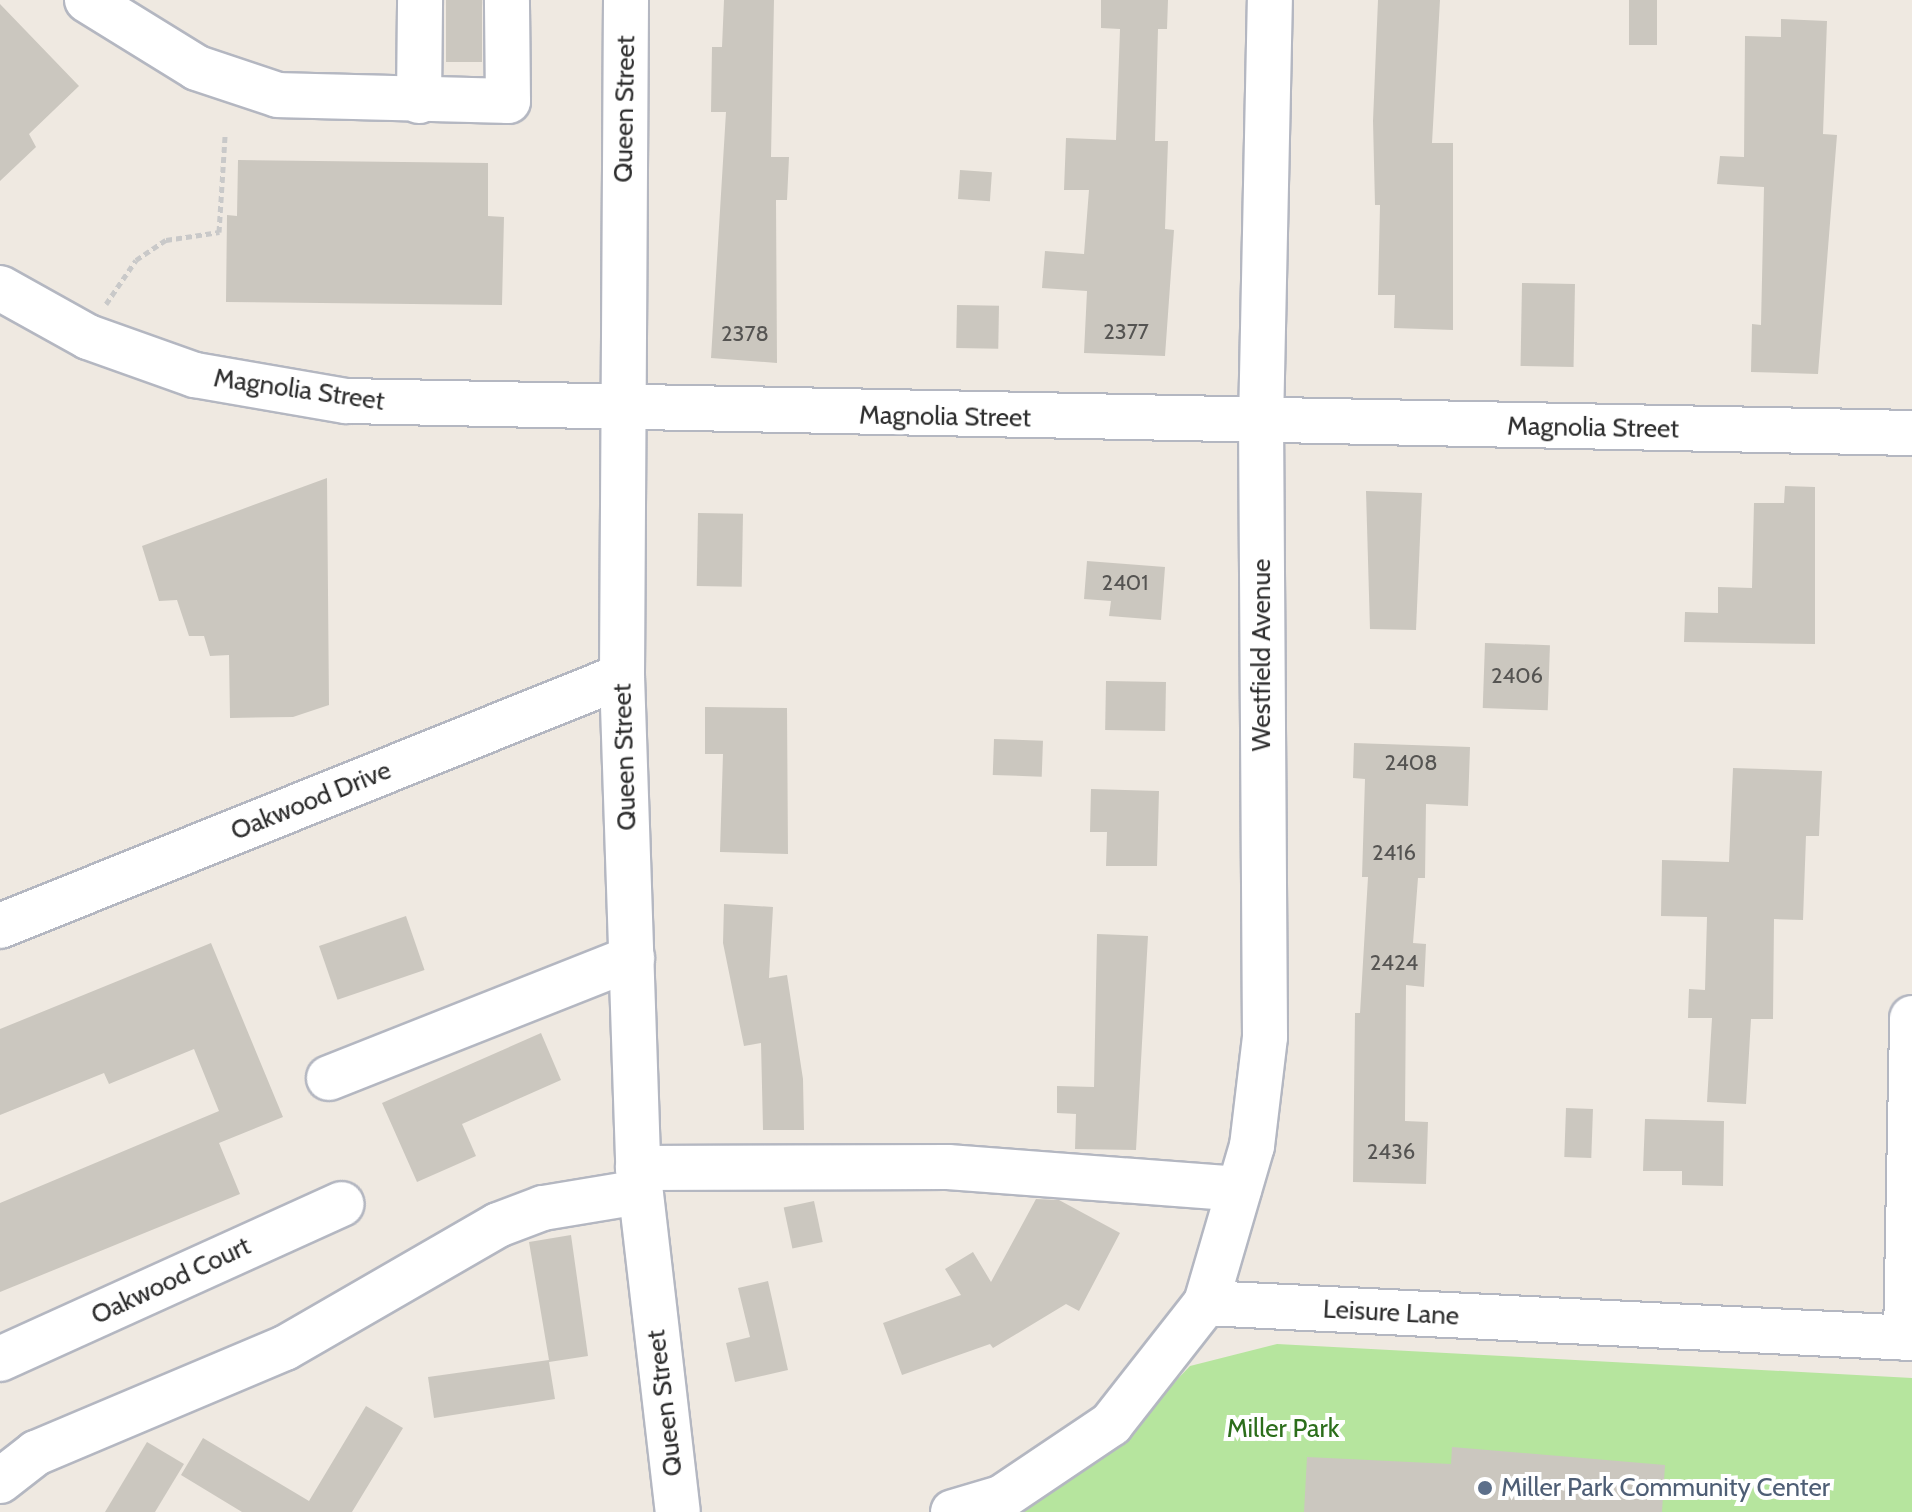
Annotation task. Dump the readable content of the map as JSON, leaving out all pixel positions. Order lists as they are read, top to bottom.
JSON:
{
  "streets": {
    "street": [
      "Queen Street",
      "Magnolia Street",
      "Westfield Avenue",
      "Oakwood Drive",
      "Oakwood Court",
      "Leisure Lane"
    ]
  },
  "crossings": [
    ["Queen Street", "Magnolia Street"],
    ["Queen Street", "Oakwood Drive"],
    ["Magnolia Street", "Westfield Avenue"],
    ["Westfield Avenue", "Leisure Lane"]
  ],
  "parks": ["Miller Park"],
  "places": ["Miller Park Community Center"],
  "house_numbers": [
    "2377",
    "2378",
    "2401",
    "2406",
    "2408",
    "2416",
    "2424",
    "2436"
  ]
}
